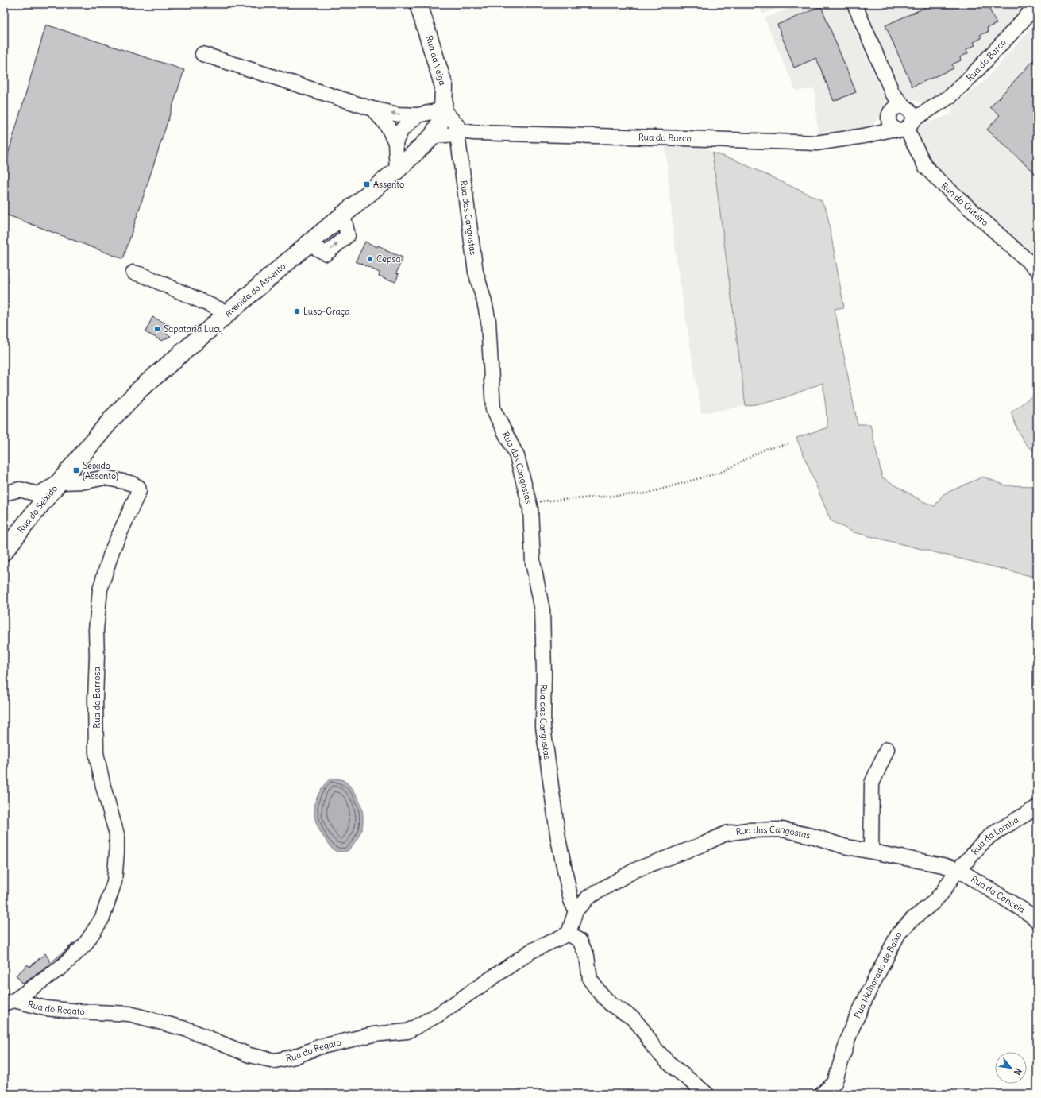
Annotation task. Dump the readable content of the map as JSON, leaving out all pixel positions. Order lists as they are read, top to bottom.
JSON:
{
  "streets": {
    "main road": ["Rua da Veiga", "Avenida do Assento", "Rua do Seixido"],
    "street": [
      "Rua do Barco",
      "Rua do Outeiro",
      "Rua das Cangostas",
      "Rua da Barrosa",
      "Rua da Lomba",
      "Rua da Cancela",
      "Rua Melhorado de Baixo",
      "Rua do Regato"
    ]
  },
  "crossings": [
    ["Rua da Veiga", "Rua do Barco"],
    ["Rua da Veiga", "Avenida do Assento"],
    ["Rua do Barco", "Rua do Outeiro"],
    ["Rua do Barco", "Rua das Cangostas"],
    ["Rua do Barco", "Avenida do Assento"],
    ["Rua das Cangostas", "Rua da Lomba"],
    ["Rua das Cangostas", "Rua da Cancela"],
    ["Rua das Cangostas", "Rua Melhorado de Baixo"],
    ["Avenida do Assento", "Rua do Seixido"],
    ["Avenida do Assento", "Rua da Barrosa"],
    ["Rua do Seixido", "Rua da Barrosa"],
    ["Rua da Barrosa", "Rua do Regato"],
    ["Rua da Lomba", "Rua da Cancela"],
    ["Rua da Lomba", "Rua Melhorado de Baixo"],
    ["Rua da Cancela", "Rua Melhorado de Baixo"]
  ],
  "places": {
    "transit": ["Assento", "Seixido (Assento)"],
    "other": ["Cepsa", "Luso-Graça", "Sapataria Lucy"]
  },
  "north": "bottom right"
}
